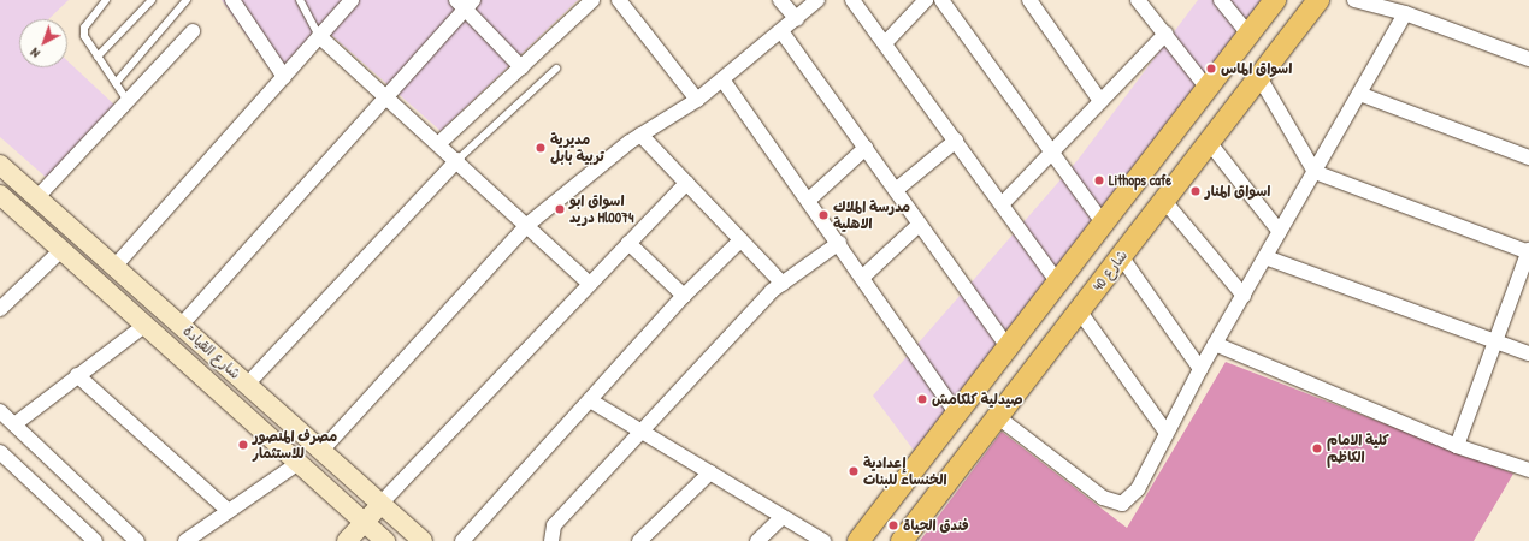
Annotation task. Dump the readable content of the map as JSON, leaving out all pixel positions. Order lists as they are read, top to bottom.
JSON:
{
  "streets": {
    "main road": ["شارع 40"],
    "street": ["شارع القيادة"]
  },
  "places": [
    "اسواق الماس",
    "مديرية تربية بابل",
    "Lithops cafe",
    "اسواق المنار",
    "اسواق ابو دريد Hl0074",
    "مدرسة الملاك الاهلية",
    "صيدلية كلكامش",
    "مصرف المنصور للاستثمار",
    "كلية الامام الكاظم",
    "إعدادية الخنساء للبنات",
    "فندق الحياة"
  ],
  "north": "bottom left"
}
